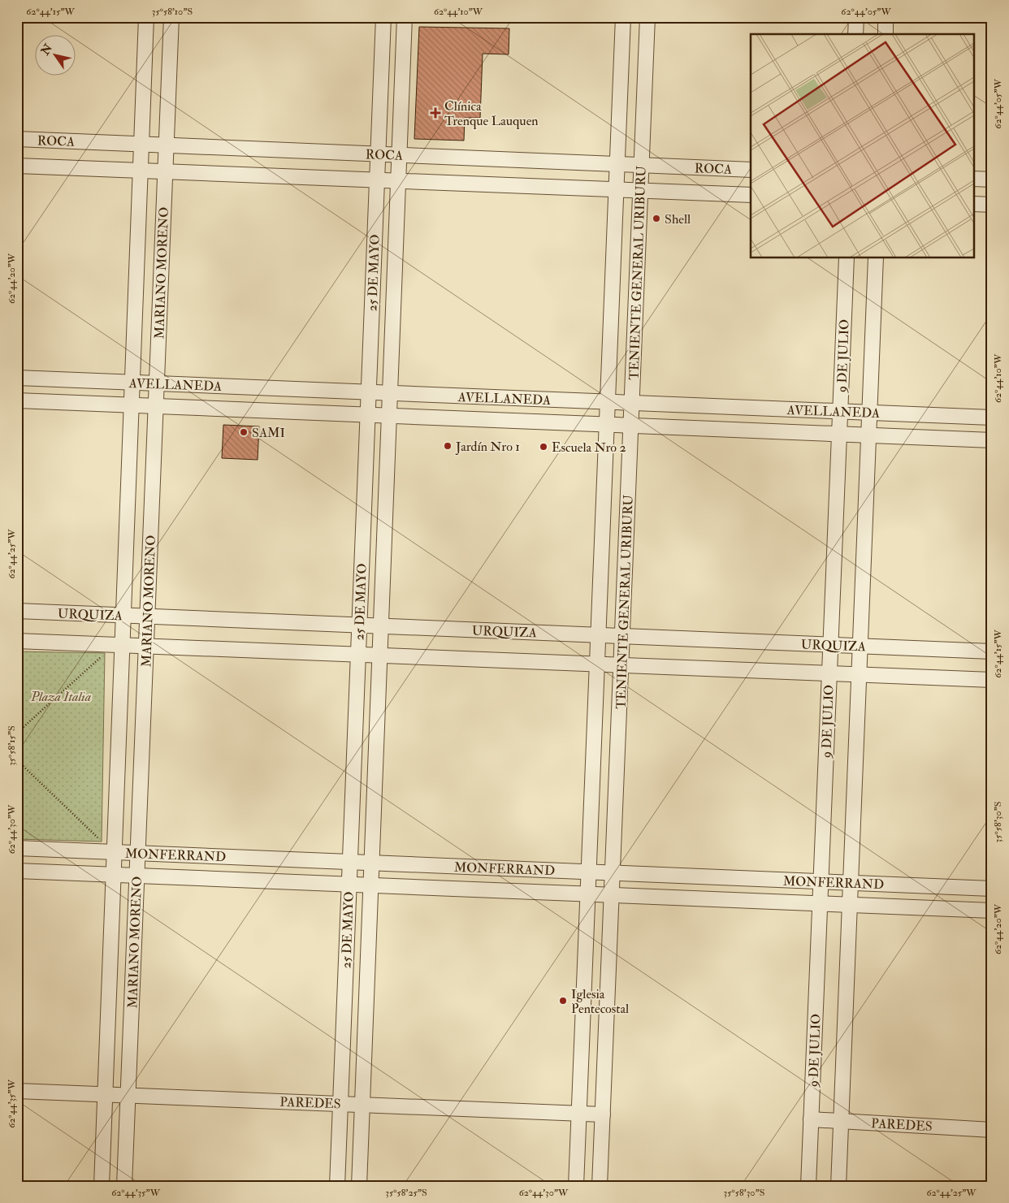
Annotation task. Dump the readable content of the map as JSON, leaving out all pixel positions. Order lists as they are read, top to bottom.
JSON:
{
  "streets": {
    "street": [
      "ROCA",
      "MARIANO MORENO",
      "25 DE MAYO",
      "TENIENTE GENERAL URIBURU",
      "9 DE JULIO",
      "AVELLANEDA",
      "URQUIZA",
      "MONFERRAND",
      "PAREDES"
    ]
  },
  "crossings": [
    ["ROCA", "MARIANO MORENO"],
    ["ROCA", "25 DE MAYO"],
    ["ROCA", "TENIENTE GENERAL URIBURU"],
    ["MARIANO MORENO", "AVELLANEDA"],
    ["MARIANO MORENO", "URQUIZA"],
    ["MARIANO MORENO", "MONFERRAND"],
    ["MARIANO MORENO", "PAREDES"],
    ["25 DE MAYO", "AVELLANEDA"],
    ["25 DE MAYO", "URQUIZA"],
    ["25 DE MAYO", "MONFERRAND"],
    ["25 DE MAYO", "PAREDES"],
    ["TENIENTE GENERAL URIBURU", "AVELLANEDA"],
    ["TENIENTE GENERAL URIBURU", "URQUIZA"],
    ["TENIENTE GENERAL URIBURU", "MONFERRAND"],
    ["TENIENTE GENERAL URIBURU", "PAREDES"],
    ["9 DE JULIO", "AVELLANEDA"],
    ["9 DE JULIO", "URQUIZA"],
    ["9 DE JULIO", "MONFERRAND"],
    ["9 DE JULIO", "PAREDES"]
  ],
  "parks": ["Plaza Italia"],
  "places": {
    "health": ["Clínica Trenque Lauquen"],
    "other": [
      "Shell",
      "SAMI",
      "Jardín Nro 1",
      "Escuela Nro 2",
      "Iglesia Pentecostal"
    ]
  },
  "north": "top left",
  "coordinates": [
    "62°44'15\"W",
    "35°58'10\"S",
    "62°44'10\"W",
    "62°44'05\"W",
    "62°44'20\"W",
    "62°44'25\"W",
    "35°58'15\"S",
    "35°58'30\"S",
    "62°44'30\"W",
    "62°44'35\"W",
    "35°58'25\"S"
  ]
}
